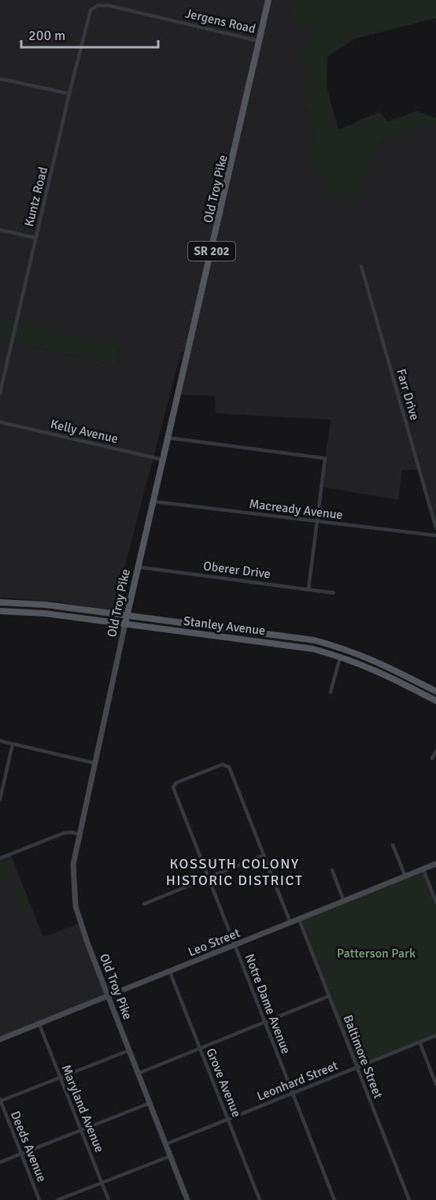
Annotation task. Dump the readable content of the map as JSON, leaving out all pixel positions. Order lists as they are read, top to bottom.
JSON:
{
  "streets": {
    "main road": [
      "Old Troy Pike",
      "SR 202",
      "Stanley Avenue",
      "Leo Street"
    ],
    "street": [
      "Jergens Road",
      "Kuntz Road",
      "Farr Drive",
      "Kelly Avenue",
      "Macready Avenue",
      "Oberer Drive",
      "Notre Dame Avenue",
      "Baltimore Street",
      "Leonhard Street",
      "Grove Avenue",
      "Maryland Avenue",
      "Deeds Avenue"
    ]
  },
  "crossings": [
    ["Jergens Road", "Old Troy Pike"],
    ["Jergens Road", "Kuntz Road"],
    ["Old Troy Pike", "Kelly Avenue"],
    ["Old Troy Pike", "Macready Avenue"],
    ["Old Troy Pike", "Oberer Drive"],
    ["Old Troy Pike", "Stanley Avenue"],
    ["Old Troy Pike", "Leo Street"],
    ["Old Troy Pike", "Leonhard Street"],
    ["Leo Street", "Notre Dame Avenue"],
    ["Leo Street", "Baltimore Street"],
    ["Leo Street", "Grove Avenue"],
    ["Leo Street", "Maryland Avenue"],
    ["Notre Dame Avenue", "Leonhard Street"],
    ["Baltimore Street", "Leonhard Street"],
    ["Leonhard Street", "Grove Avenue"]
  ],
  "districts": ["KOSSUTH COLONY HISTORIC DISTRICT"],
  "parks": ["Patterson Park"],
  "scale_bar": "200 m"
}
